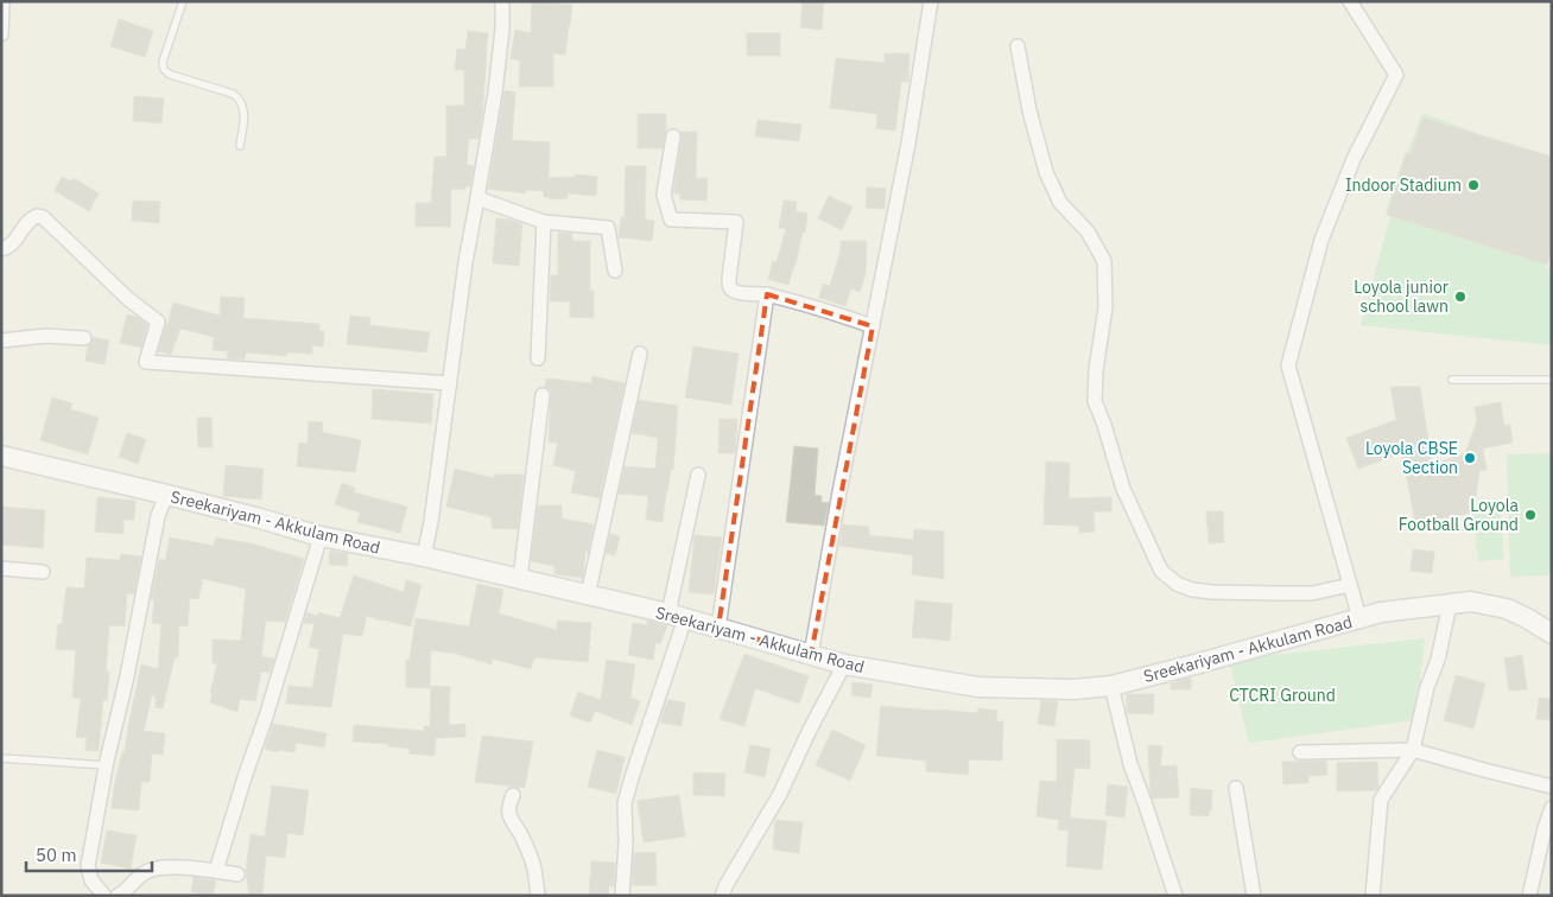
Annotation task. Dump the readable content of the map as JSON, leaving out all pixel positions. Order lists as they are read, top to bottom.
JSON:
{
  "streets": {
    "main road": ["Sreekariyam - Akkulam Road"]
  },
  "parks": ["CTCRI Ground"],
  "places": [
    "Indoor Stadium",
    "Loyola junior school lawn",
    "Loyola CBSE Section",
    "Loyola Football Ground"
  ],
  "scale_bar": "50 m"
}
